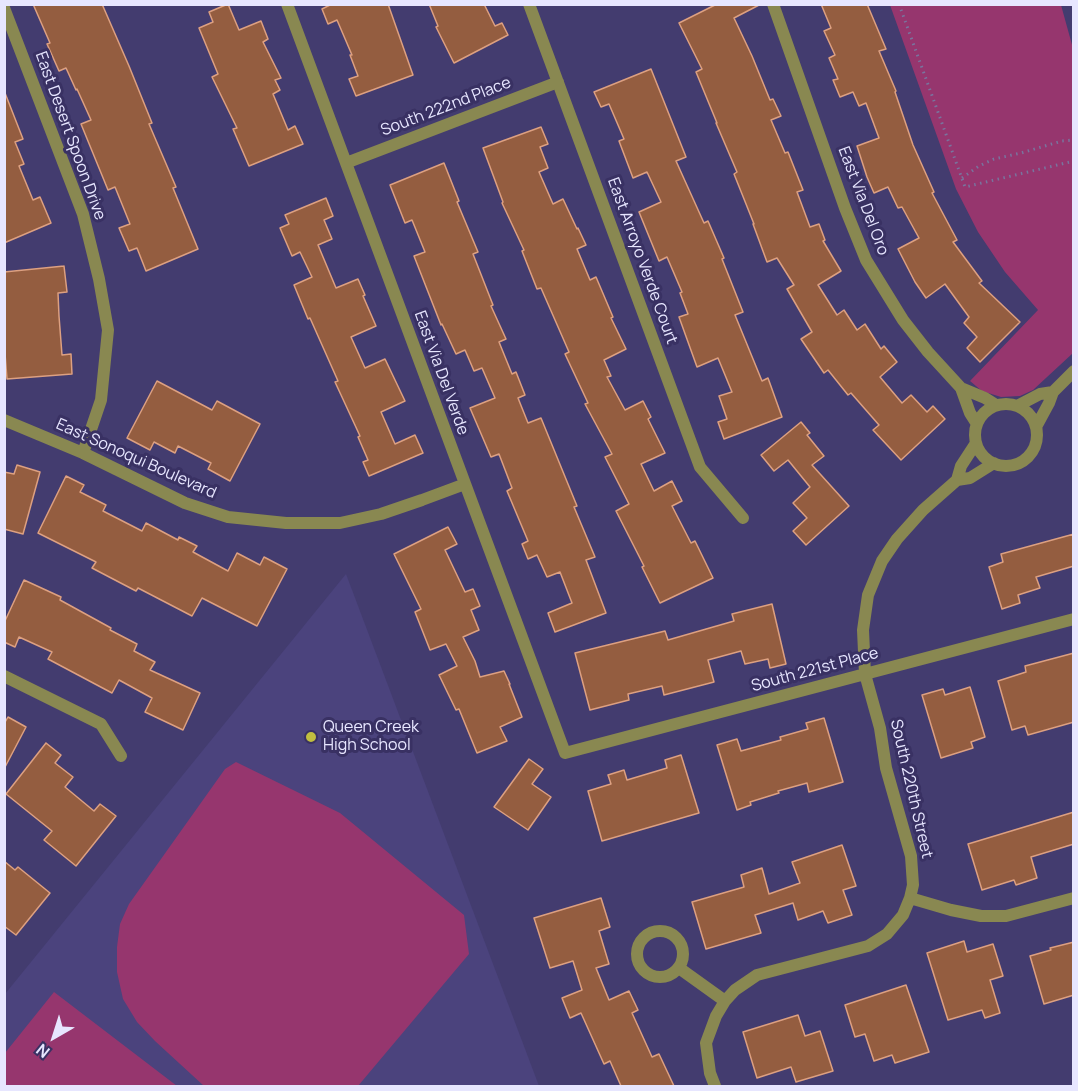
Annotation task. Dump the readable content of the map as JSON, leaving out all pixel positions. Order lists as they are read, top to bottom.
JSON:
{
  "streets": {
    "street": [
      "South 222nd Place",
      "East Desert Spoon Drive",
      "East Via Del Oro",
      "East Arroyo Verde Court",
      "East Via Del Verde",
      "East Sonoqui Boulevard",
      "South 221st Place",
      "South 220th Street"
    ]
  },
  "crossings": [
    ["South 222nd Place", "East Arroyo Verde Court"],
    ["South 222nd Place", "East Via Del Verde"],
    ["East Desert Spoon Drive", "East Sonoqui Boulevard"],
    ["East Via Del Oro", "South 220th Street"],
    ["East Via Del Verde", "East Sonoqui Boulevard"],
    ["East Via Del Verde", "South 221st Place"],
    ["South 221st Place", "South 220th Street"]
  ],
  "places": ["Queen Creek High School"],
  "north": "bottom left"
}
